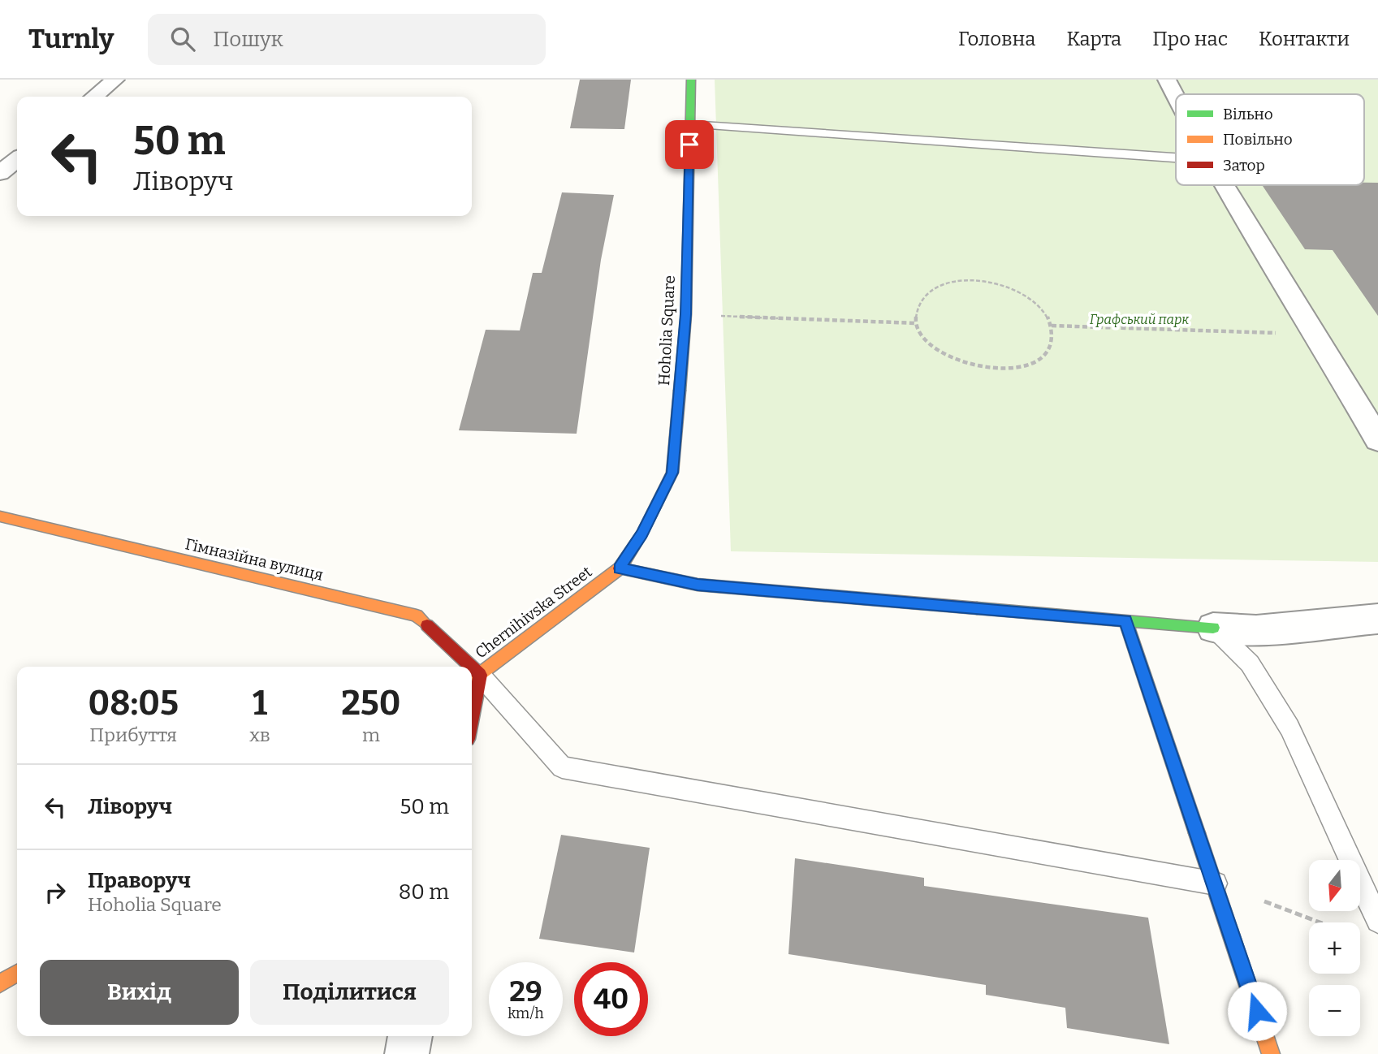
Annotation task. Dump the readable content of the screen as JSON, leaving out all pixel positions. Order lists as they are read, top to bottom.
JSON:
{
  "streets": {
    "street": ["Hoholia Square", "Гімназійна вулиця", "Chernihivska Street"]
  },
  "crossings": [
    ["Hoholia Square", "Chernihivska Street"]
  ],
  "parks": ["Графський парк"],
  "legend": ["Вільно", "Повільно", "Затор"],
  "north": "bottom",
  "page": {
    "header": "Turnly",
    "search": "Пошук",
    "nav": [
      "Головна",
      "Карта",
      "Про нас",
      "Контакти"
    ],
    "turn": ["50 m", "Ліворуч"],
    "eta": [
      "08:05",
      "Прибуття",
      "1",
      "хв",
      "250",
      "m"
    ],
    "list": [
      {
        "name": "Ліворуч",
        "value": "50 m"
      },
      {
        "name": "Праворуч",
        "note": "Hoholia Square",
        "value": "80 m"
      }
    ],
    "map_buttons": ["+", "−"],
    "buttons": ["Вихід", "Поділитися"],
    "speed": "29 km/h",
    "limit": "40"
  }
}
